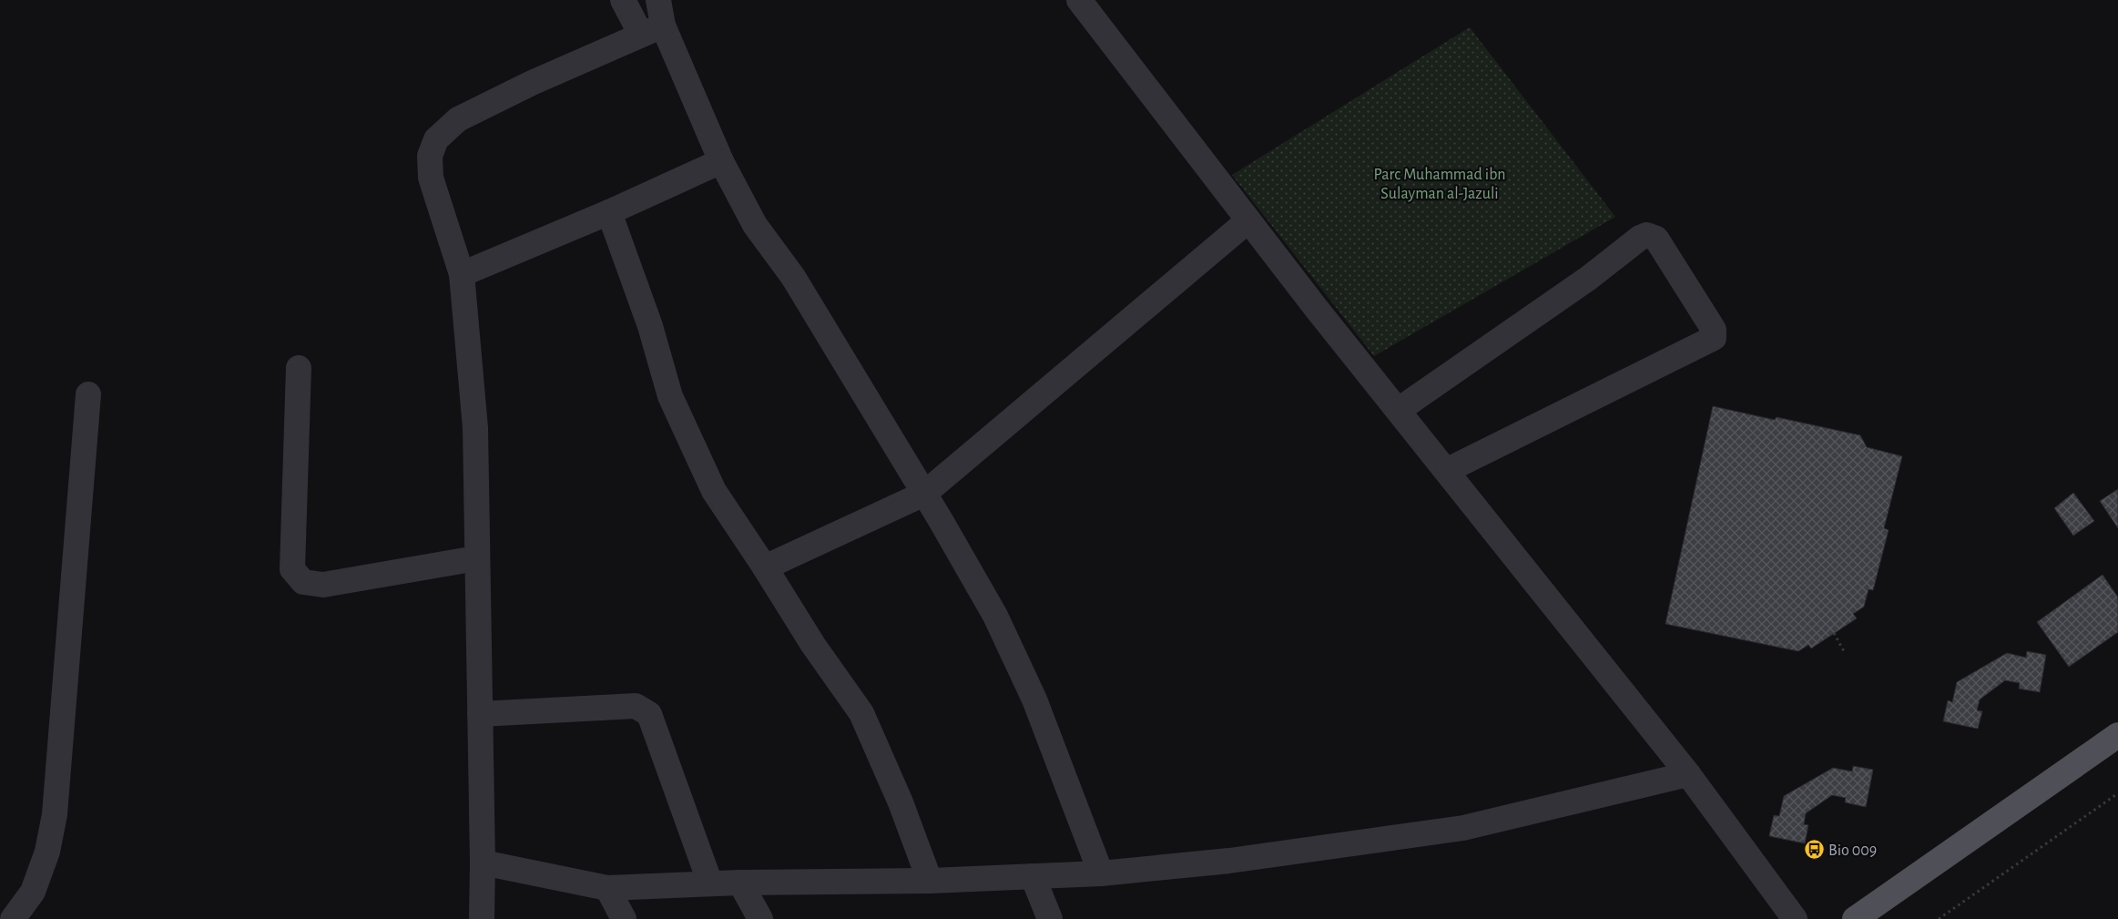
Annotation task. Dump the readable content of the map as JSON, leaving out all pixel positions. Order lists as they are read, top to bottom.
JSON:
{
  "parks": ["Parc Muhammad ibn Sulayman al-Jazuli"],
  "places": {
    "bus stop": ["Bio 009"]
  }
}
